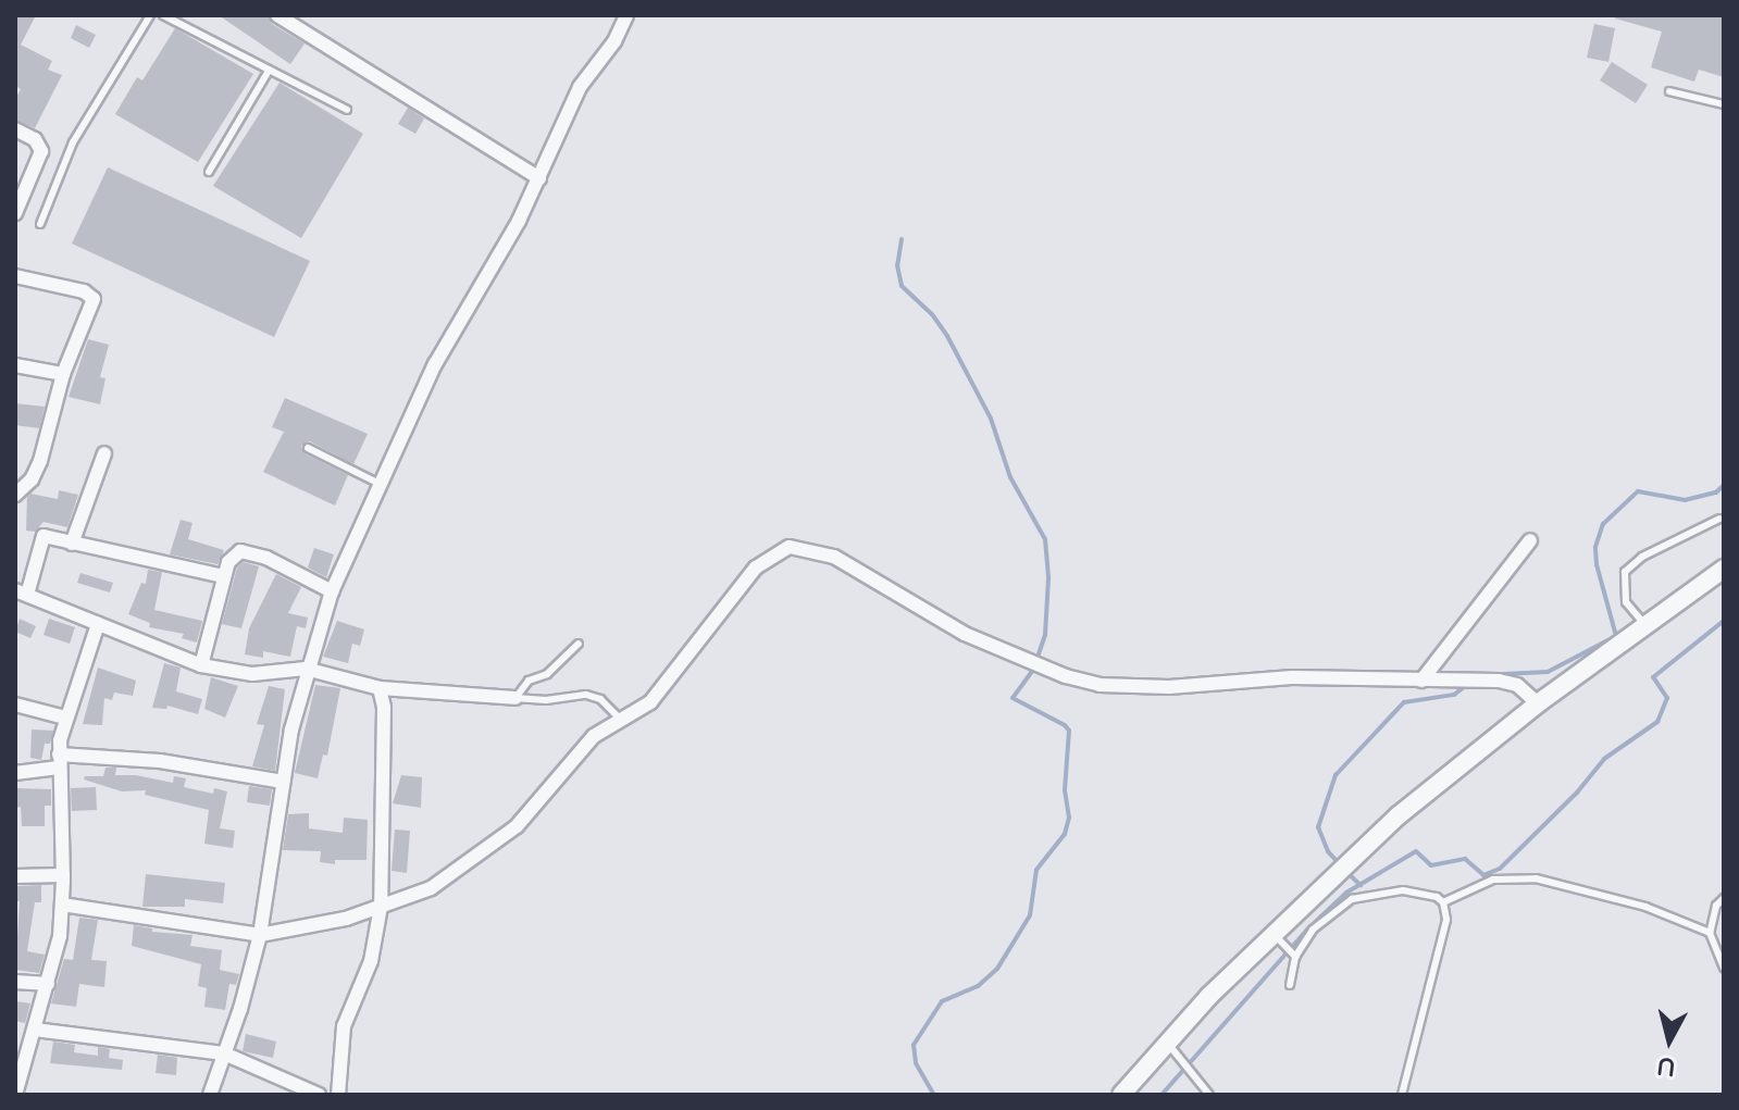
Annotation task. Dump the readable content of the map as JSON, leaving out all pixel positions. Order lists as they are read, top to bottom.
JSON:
{
  "north": "bottom"
}
